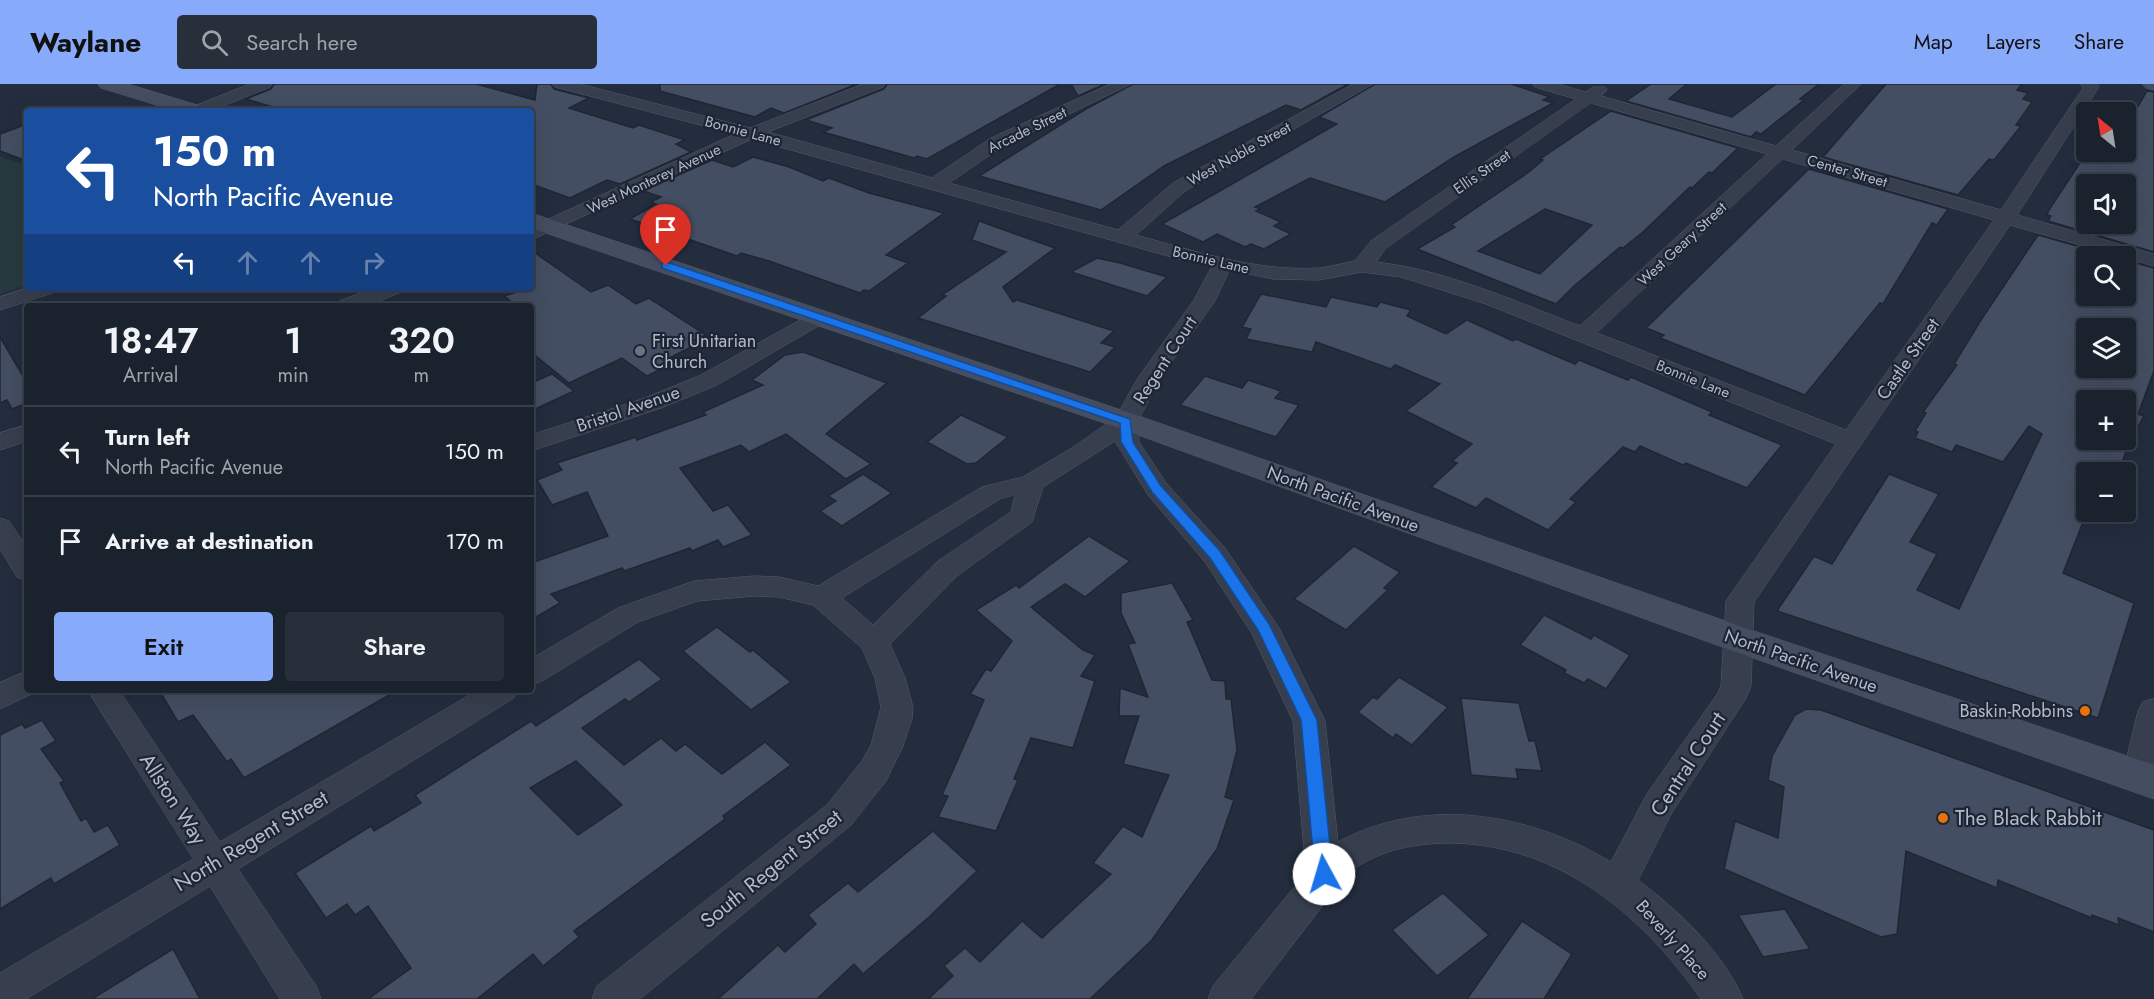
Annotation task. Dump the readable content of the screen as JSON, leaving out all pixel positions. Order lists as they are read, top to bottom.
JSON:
{
  "streets": {
    "street": [
      "Arcade Street",
      "Bonnie Lane",
      "West Noble Street",
      "Center Street",
      "Ellis Street",
      "West Monterey Avenue",
      "West Geary Street",
      "Castle Street",
      "Regent Court",
      "Bristol Avenue",
      "North Pacific Avenue",
      "Central Court",
      "Allston Way",
      "North Regent Street",
      "South Regent Street",
      "Beverly Place"
    ]
  },
  "crossings": [
    ["Arcade Street", "Bonnie Lane"],
    ["Bonnie Lane", "West Noble Street"],
    ["Bonnie Lane", "Ellis Street"],
    ["Bonnie Lane", "West Monterey Avenue"],
    ["Bonnie Lane", "West Geary Street"],
    ["Bonnie Lane", "Castle Street"],
    ["Bonnie Lane", "Regent Court"],
    ["Center Street", "Ellis Street"],
    ["Center Street", "West Geary Street"],
    ["Center Street", "Castle Street"],
    ["West Monterey Avenue", "North Pacific Avenue"],
    ["Castle Street", "North Pacific Avenue"],
    ["Castle Street", "Central Court"],
    ["Regent Court", "North Pacific Avenue"],
    ["Regent Court", "South Regent Street"],
    ["Bristol Avenue", "North Pacific Avenue"],
    ["North Pacific Avenue", "Central Court"],
    ["Central Court", "Beverly Place"],
    ["Allston Way", "North Regent Street"]
  ],
  "places": ["First Unitarian Church", "Baskin-Robbins", "The Black Rabbit"],
  "north": "top left",
  "page": {
    "header": "Waylane",
    "search": "Search here",
    "nav": ["Map", "Layers", "Share"],
    "map_buttons": ["+", "−"],
    "turn": ["150 m", "North Pacific Avenue"],
    "eta": [
      "18:47",
      "Arrival",
      "1",
      "min",
      "320",
      "m"
    ],
    "list": [
      {
        "name": "Turn left",
        "note": "North Pacific Avenue",
        "value": "150 m"
      },
      {
        "name": "Arrive at destination",
        "value": "170 m"
      }
    ],
    "buttons": ["Exit", "Share"]
  }
}
